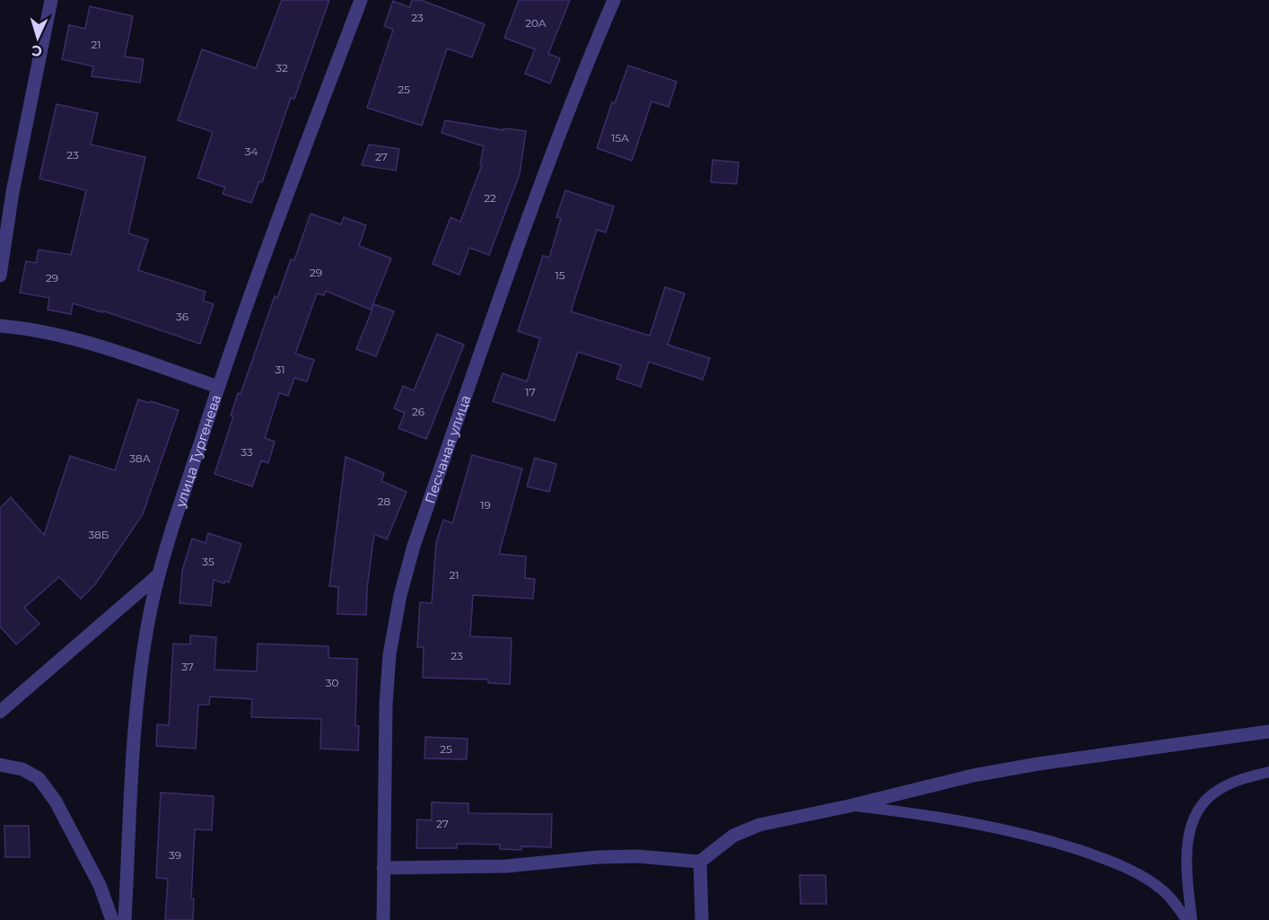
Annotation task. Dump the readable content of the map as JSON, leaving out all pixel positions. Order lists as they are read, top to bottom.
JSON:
{
  "streets": {
    "street": ["Песчаная улица", "улица Тургенева"]
  },
  "house_numbers": [
    "23",
    "20А",
    "21",
    "32",
    "25",
    "15А",
    "34",
    "23",
    "27",
    "22",
    "29",
    "15",
    "29",
    "36",
    "31",
    "17",
    "26",
    "33",
    "38А",
    "28",
    "19",
    "38Б",
    "35",
    "21",
    "23",
    "37",
    "30",
    "25",
    "27",
    "39"
  ],
  "north": "bottom"
}
